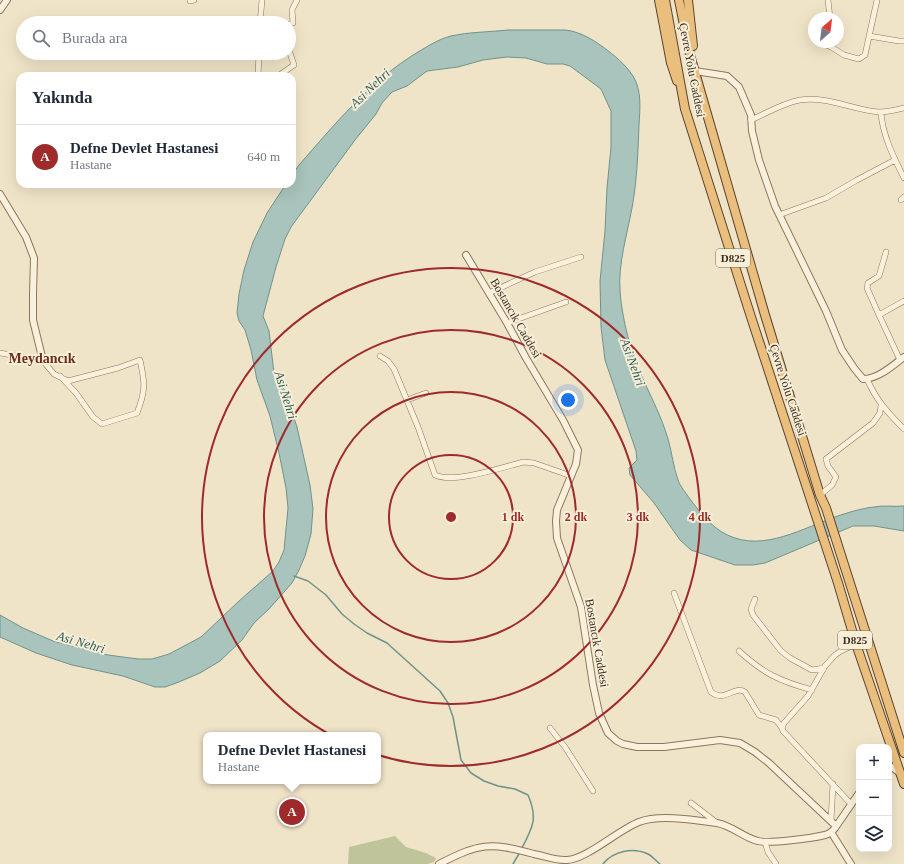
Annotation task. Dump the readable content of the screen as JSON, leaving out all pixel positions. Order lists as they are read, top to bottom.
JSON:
{
  "streets": {
    "highway": ["Çevre Yolu Caddesi", "D825"],
    "street": ["Bostancık Caddesi"]
  },
  "districts": ["Meydancık"],
  "water": ["Asi Nehri"],
  "north": "top right",
  "page": {
    "search": "Burada ara",
    "heading": "Yakında",
    "list": [
      {
        "mark": "A",
        "name": "Defne Devlet Hastanesi",
        "note": "Hastane",
        "value": "640 m"
      }
    ],
    "popup": ["Defne Devlet Hastanesi", "Hastane"],
    "map_buttons": ["+", "−"],
    "pins": "A"
  },
  "rings": [
    "1 dk",
    "2 dk",
    "3 dk",
    "4 dk"
  ]
}
